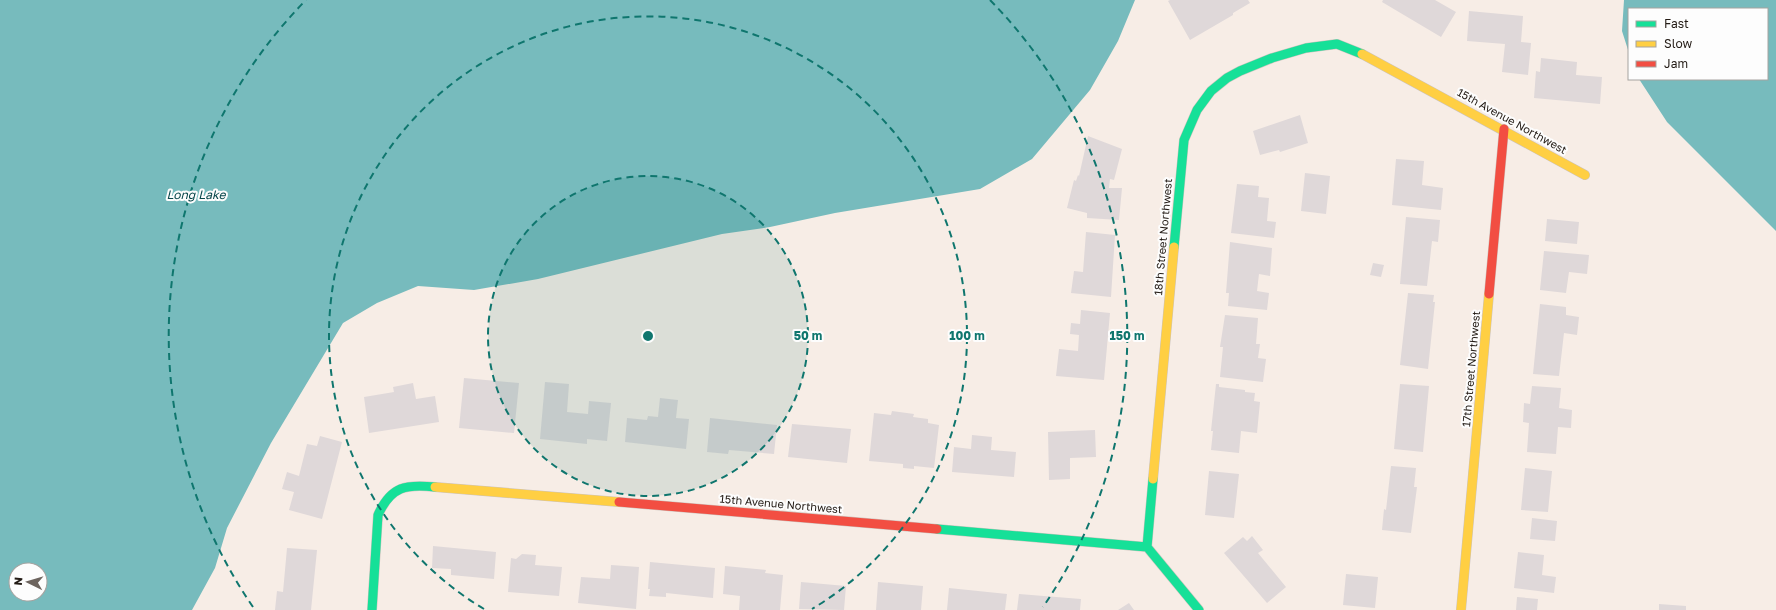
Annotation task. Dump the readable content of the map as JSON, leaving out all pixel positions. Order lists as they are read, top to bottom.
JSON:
{
  "streets": {
    "street": ["15th Avenue Northwest", "18th Street Northwest", "17th Street Northwest"]
  },
  "crossings": [
    ["15th Avenue Northwest", "18th Street Northwest"],
    ["15th Avenue Northwest", "17th Street Northwest"]
  ],
  "water": ["Long Lake"],
  "legend": ["Fast", "Slow", "Jam"],
  "north": "left",
  "rings": ["50 m", "100 m", "150 m"]
}
